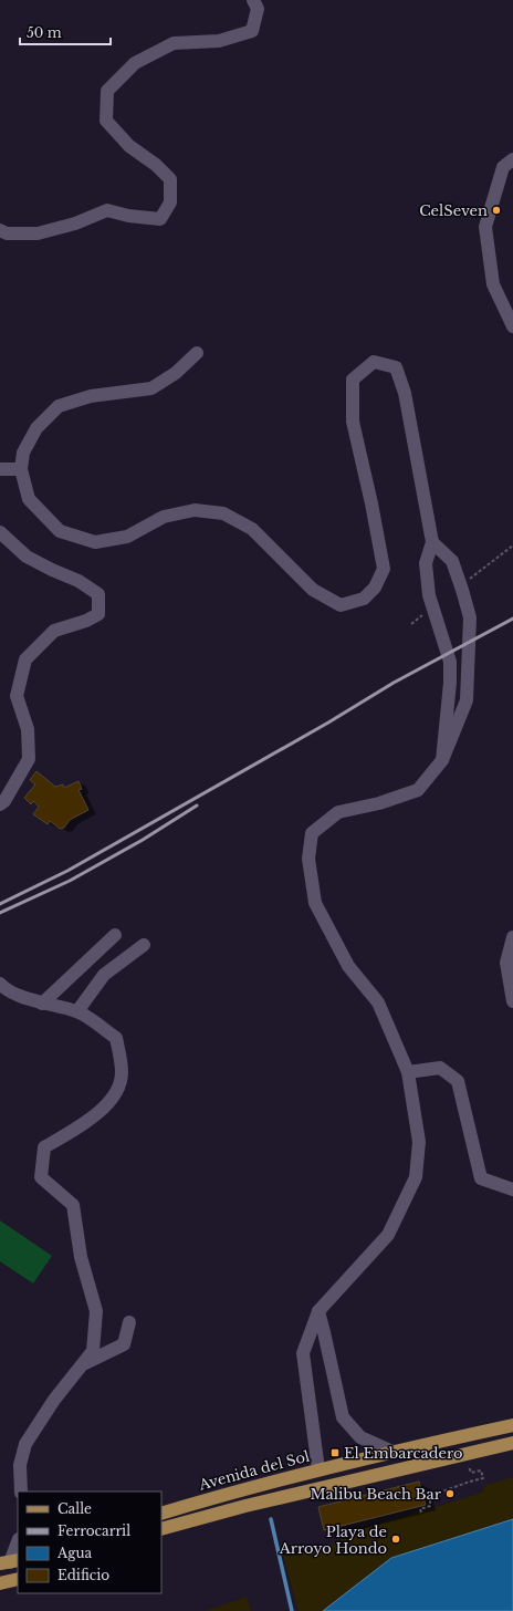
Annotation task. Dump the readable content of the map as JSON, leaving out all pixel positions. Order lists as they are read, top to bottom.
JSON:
{
  "streets": {
    "main road": ["Avenida del Sol"]
  },
  "places": {
    "other": ["CelSeven", "Malibu Beach Bar", "Playa de Arroyo Hondo"],
    "transit": ["El Embarcadero"]
  },
  "legend": [
    "Calle",
    "Ferrocarril",
    "Agua",
    "Edificio"
  ],
  "scale_bar": "50 m"
}
